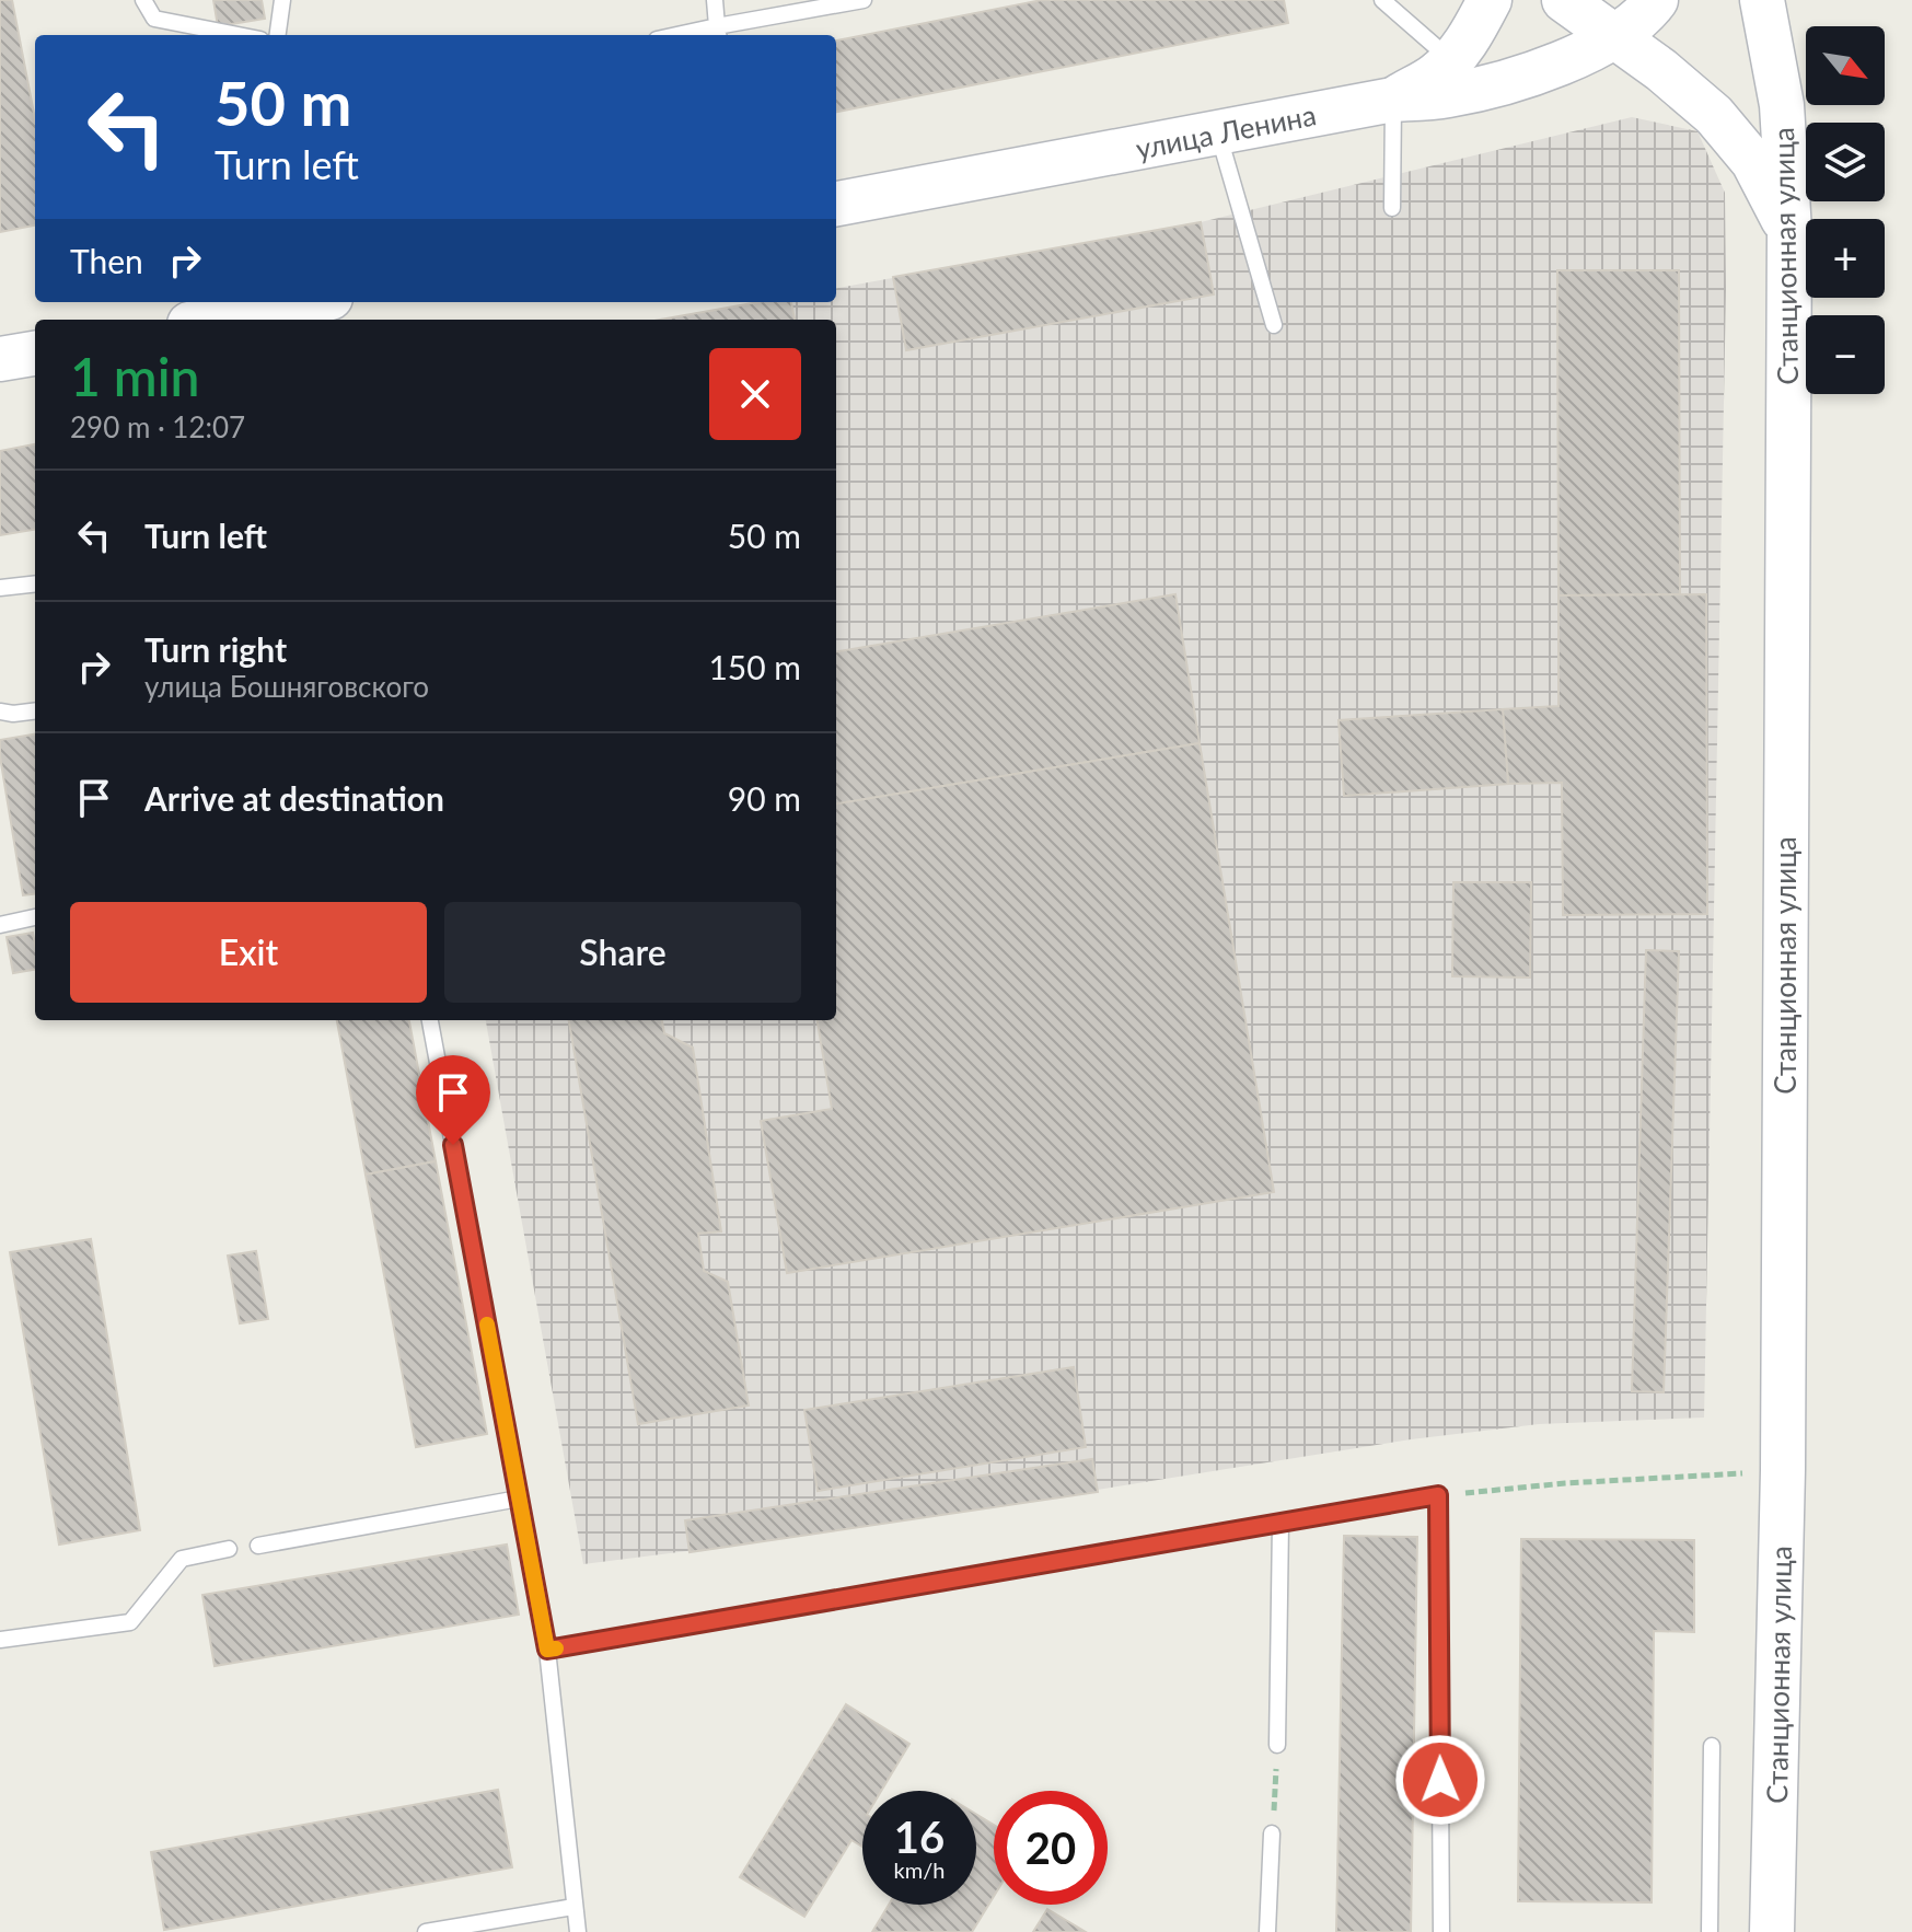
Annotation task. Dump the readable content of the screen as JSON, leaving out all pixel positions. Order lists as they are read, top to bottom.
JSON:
{
  "streets": {
    "main road": ["улица Ленина", "Станционная улица"]
  },
  "north": "bottom right",
  "page": {
    "map_buttons": ["+", "−"],
    "turn": ["50 m", "Turn left"],
    "then": "Then",
    "heading": ["1 min", "290 m · 12:07"],
    "list": [
      {
        "name": "Turn left",
        "value": "50 m"
      },
      {
        "name": "Turn right",
        "note": "улица Бошняговского",
        "value": "150 m"
      },
      {
        "name": "Arrive at destination",
        "value": "90 m"
      }
    ],
    "buttons": ["Exit", "Share"],
    "speed": "16 km/h",
    "limit": "20"
  }
}
